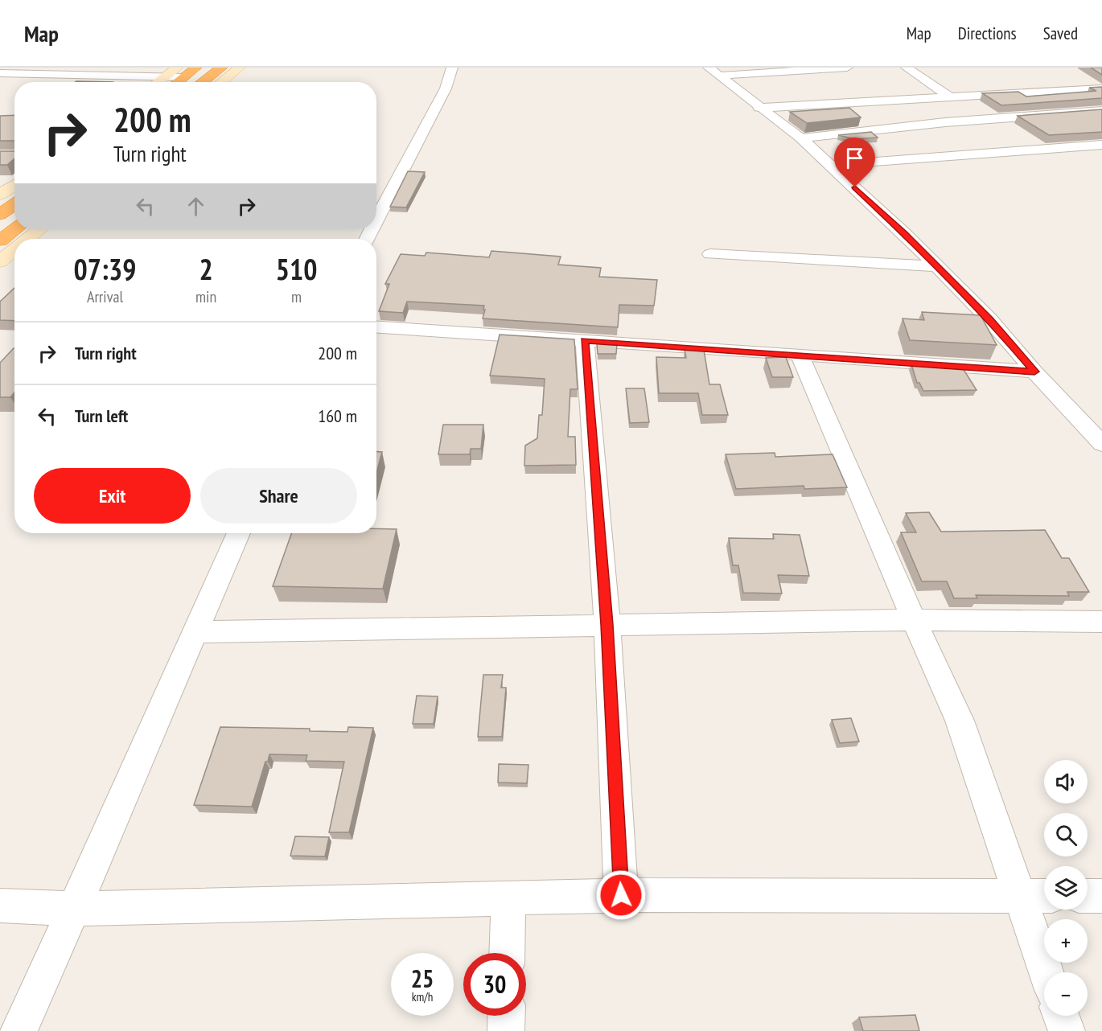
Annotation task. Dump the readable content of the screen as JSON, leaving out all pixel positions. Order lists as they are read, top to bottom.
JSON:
{
  "page": {
    "header": "Map",
    "nav": ["Map", "Directions", "Saved"],
    "turn": ["200 m", "Turn right"],
    "eta": [
      "07:39",
      "Arrival",
      "2",
      "min",
      "510",
      "m"
    ],
    "list": [
      {
        "name": "Turn right",
        "value": "200 m"
      },
      {
        "name": "Turn left",
        "value": "160 m"
      }
    ],
    "buttons": ["Exit", "Share"],
    "map_buttons": ["+", "−"],
    "speed": "25 km/h",
    "limit": "30"
  }
}
